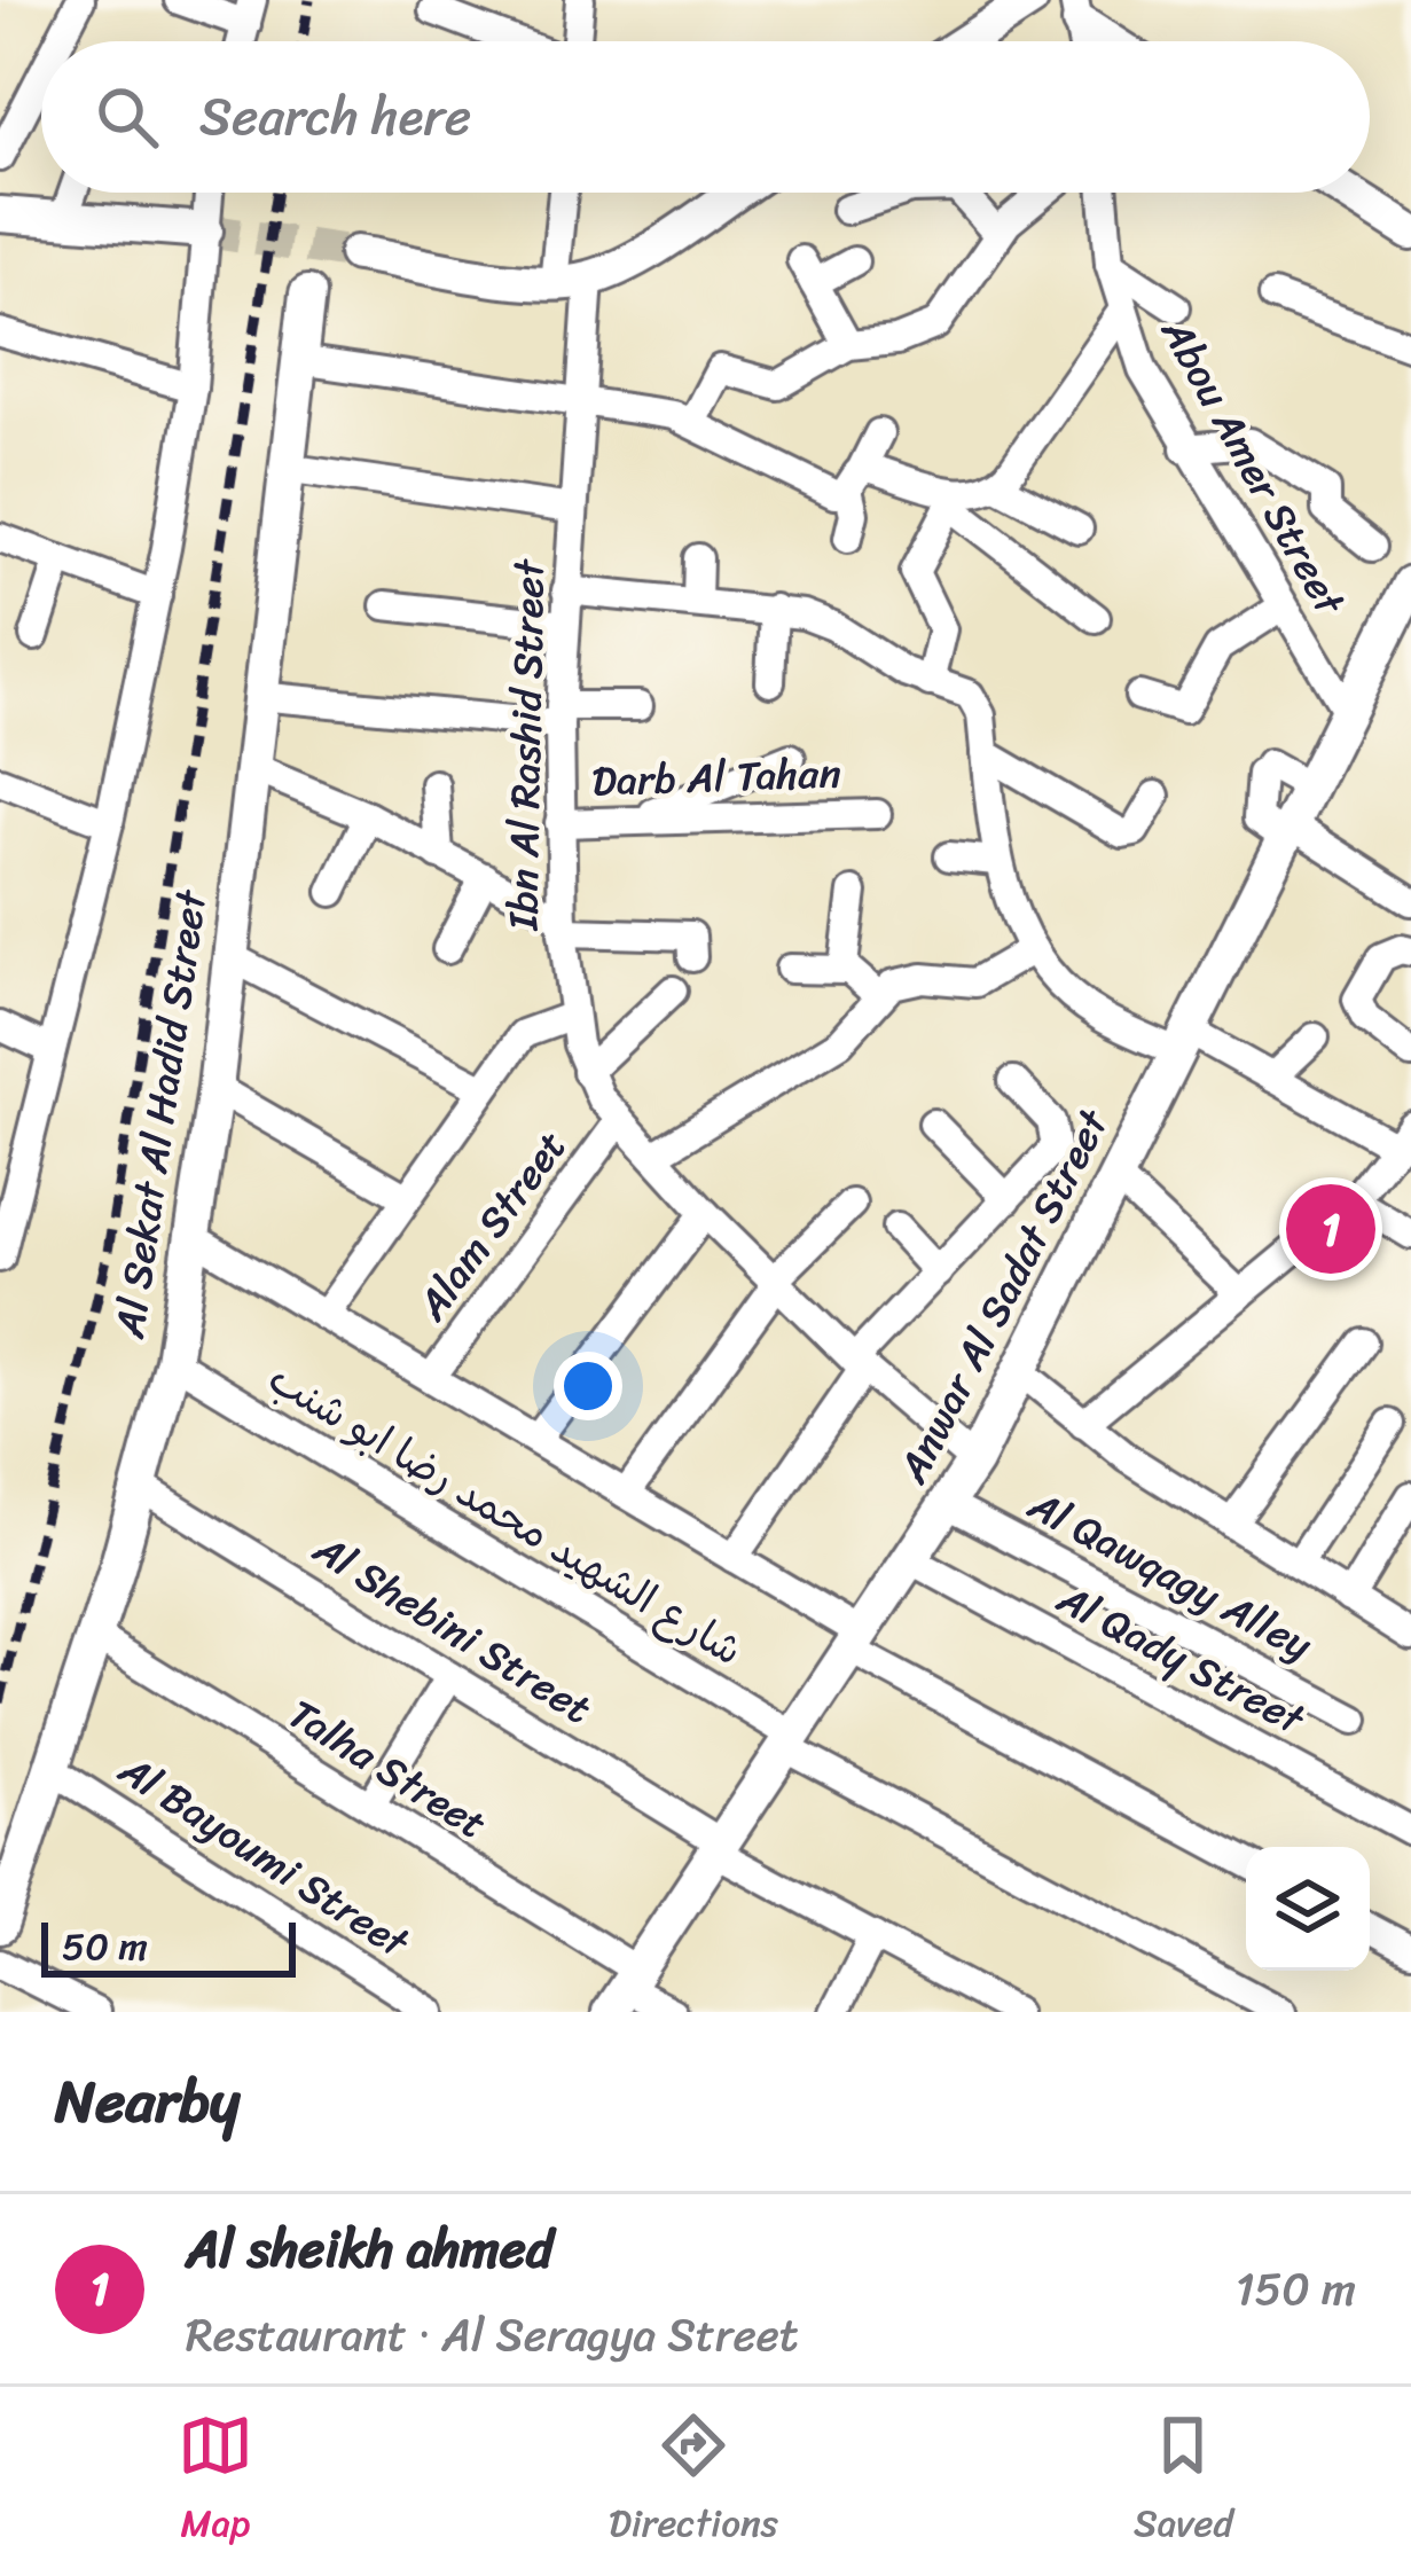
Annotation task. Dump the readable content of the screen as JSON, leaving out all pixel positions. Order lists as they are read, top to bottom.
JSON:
{
  "streets": {
    "street": [
      "Abou Amer Street",
      "Ibn Al Rashid Street",
      "Darb Al Tahan",
      "Al Sekat Al Hadid Street",
      "Alam Street",
      "Anwar Al Sadat Street",
      "شارع الشهيد محمد رضا ابو شنب",
      "Al Qawqagy Alley",
      "Al Shebini Street",
      "Al Qady Street",
      "Talha Street",
      "Al Bayoumi Street"
    ]
  },
  "crossings": [
    ["Abou Amer Street", "Anwar Al Sadat Street"],
    ["Ibn Al Rashid Street", "Darb Al Tahan"],
    ["Ibn Al Rashid Street", "Alam Street"],
    ["Ibn Al Rashid Street", "Anwar Al Sadat Street"],
    ["Al Sekat Al Hadid Street", "شارع الشهيد محمد رضا ابو شنب"],
    ["Al Sekat Al Hadid Street", "Al Shebini Street"],
    ["Al Sekat Al Hadid Street", "Talha Street"],
    ["Al Sekat Al Hadid Street", "Al Bayoumi Street"],
    ["Anwar Al Sadat Street", "شارع الشهيد محمد رضا ابو شنب"],
    ["Anwar Al Sadat Street", "Al Qawqagy Alley"],
    ["Anwar Al Sadat Street", "Al Shebini Street"],
    ["Anwar Al Sadat Street", "Al Qady Street"],
    ["Anwar Al Sadat Street", "Talha Street"]
  ],
  "scale_bar": "50 m",
  "page": {
    "search": "Search here",
    "pins": "1",
    "scale": "50 m",
    "heading": "Nearby",
    "list": [
      {
        "mark": "1",
        "name": "Al sheikh ahmed",
        "note": "Restaurant · Al Seragya Street",
        "value": "150 m"
      }
    ],
    "nav": ["Map", "Directions", "Saved"]
  }
}
